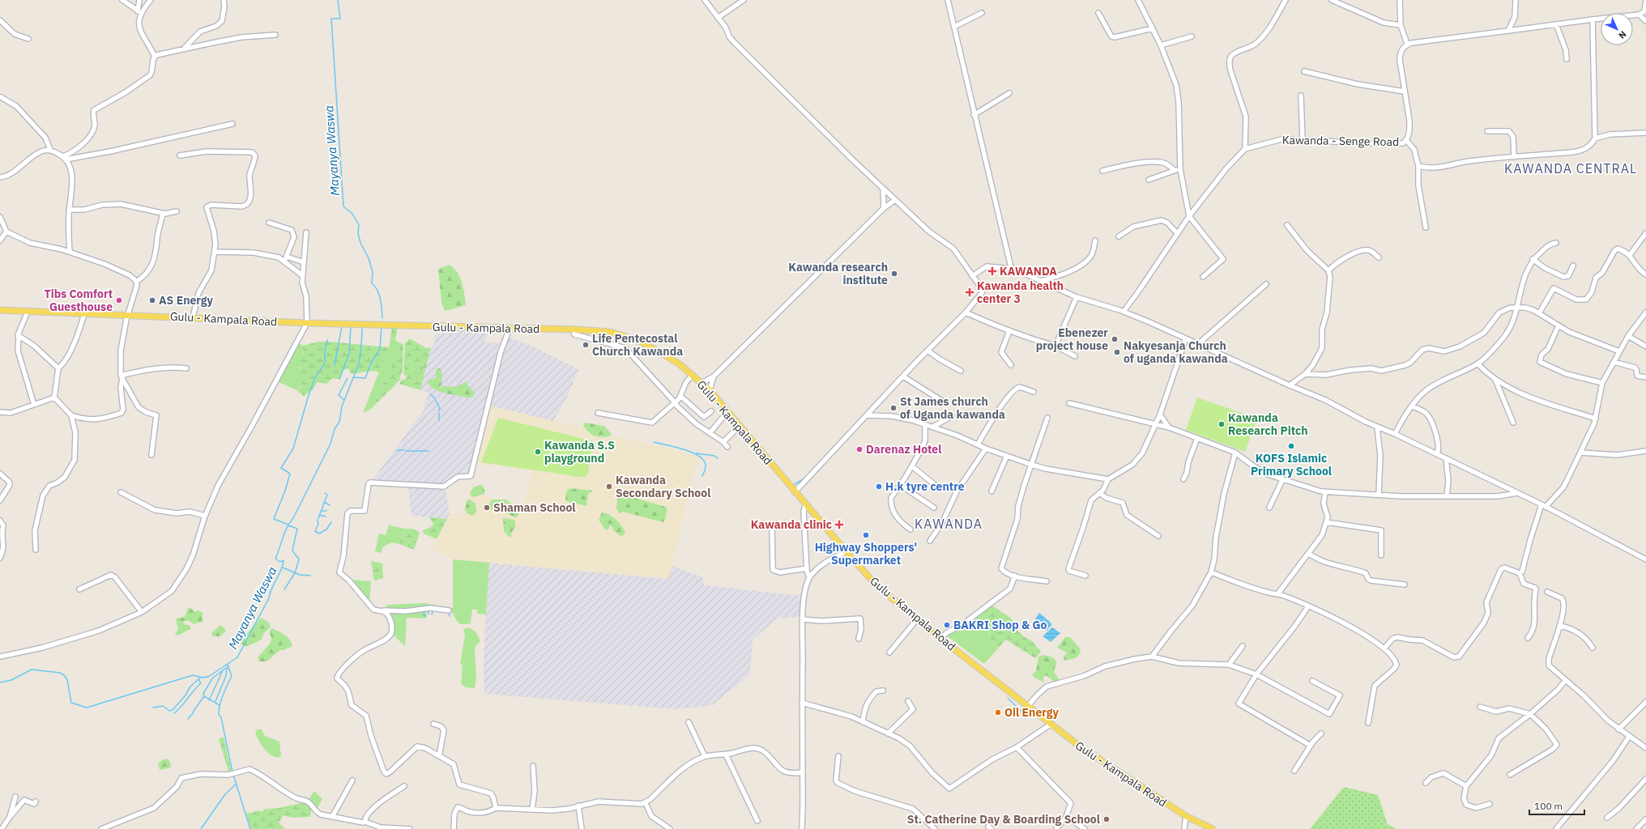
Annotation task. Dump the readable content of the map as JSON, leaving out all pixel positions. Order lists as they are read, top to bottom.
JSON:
{
  "streets": {
    "main road": ["Gulu - Kampala Road"],
    "street": ["Kawanda - Senge Road"]
  },
  "districts": ["KAWANDA CENTRAL", "KAWANDA"],
  "water": ["Mayanya Waswa"],
  "places": {
    "health": ["KAWANDA", "Kawanda health center 3", "Kawanda clinic"],
    "other": [
      "Kawanda research institute",
      "Tibs Comfort Guesthouse",
      "AS Energy",
      "Ebenezer project house",
      "Life Pentecostal Church Kawanda",
      "Nakyesanja Church of uganda kawanda",
      "St James church of Uganda kawanda",
      "Kawanda Research Pitch",
      "KOFS Islamic Primary School",
      "Darenaz Hotel",
      "Kawanda S.S playground",
      "Kawanda Secondary School",
      "H.k tyre centre",
      "Shaman School",
      "Highway Shoppers' Supermarket",
      "BAKRI Shop & Go",
      "Oil Energy",
      "St. Catherine Day & Boarding School"
    ]
  },
  "scale_bar": "100 m",
  "north": "bottom right"
}
